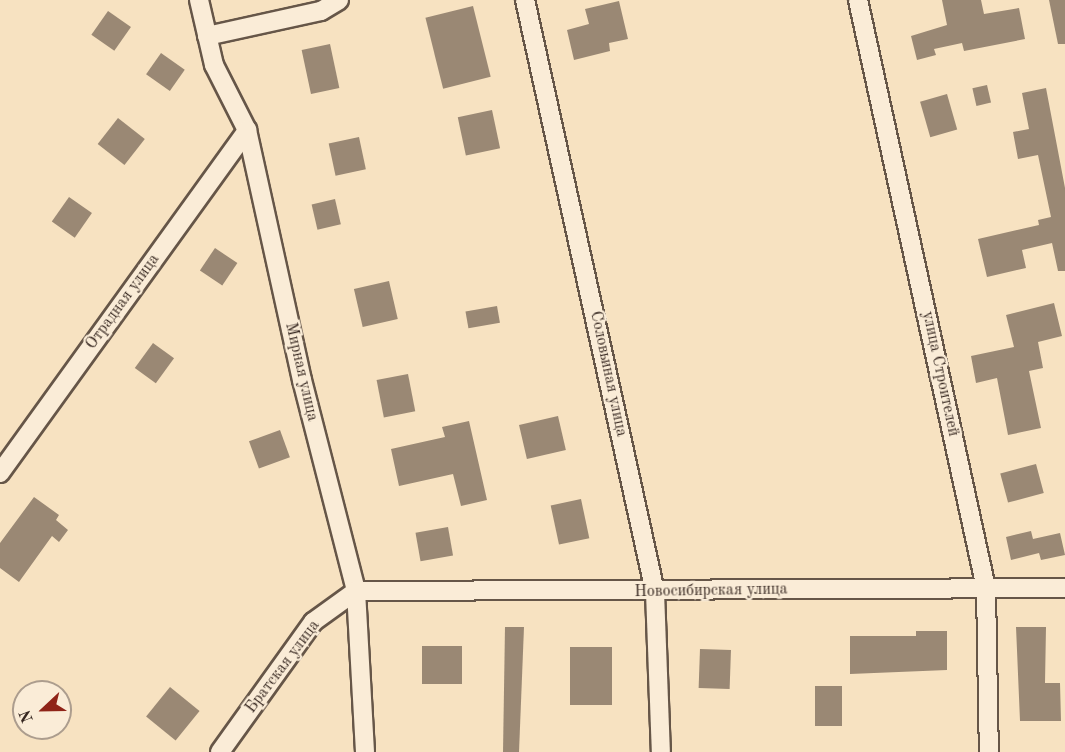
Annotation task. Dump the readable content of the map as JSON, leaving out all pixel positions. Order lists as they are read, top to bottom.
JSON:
{
  "streets": {
    "street": [
      "Отрадная улица",
      "Мирная улица",
      "Соловьиная улица",
      "улица Строителей",
      "Новосибирская улица",
      "Братская улица"
    ]
  },
  "crossings": [
    ["Отрадная улица", "Мирная улица"],
    ["Мирная улица", "Новосибирская улица"],
    ["Мирная улица", "Братская улица"],
    ["Соловьиная улица", "Новосибирская улица"],
    ["улица Строителей", "Новосибирская улица"],
    ["Новосибирская улица", "Братская улица"]
  ],
  "north": "left"
}
